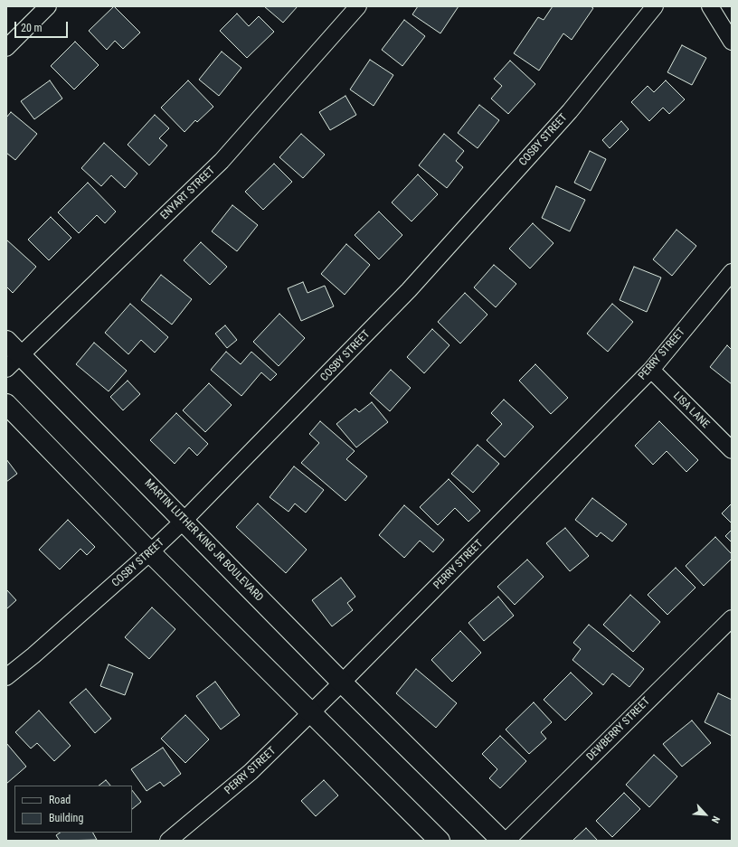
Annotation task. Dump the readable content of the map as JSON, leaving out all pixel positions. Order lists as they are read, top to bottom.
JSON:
{
  "streets": {
    "main road": ["MARTIN LUTHER KING JR BOULEVARD"],
    "street": [
      "COSBY STREET",
      "ENYART STREET",
      "PERRY STREET",
      "LISA LANE",
      "DEWBERRY STREET"
    ]
  },
  "crossings": [
    ["COSBY STREET", "MARTIN LUTHER KING JR BOULEVARD"],
    ["ENYART STREET", "MARTIN LUTHER KING JR BOULEVARD"],
    ["PERRY STREET", "LISA LANE"],
    ["PERRY STREET", "MARTIN LUTHER KING JR BOULEVARD"]
  ],
  "legend": ["Road", "Building"],
  "scale_bar": "20 m",
  "north": "bottom right"
}
